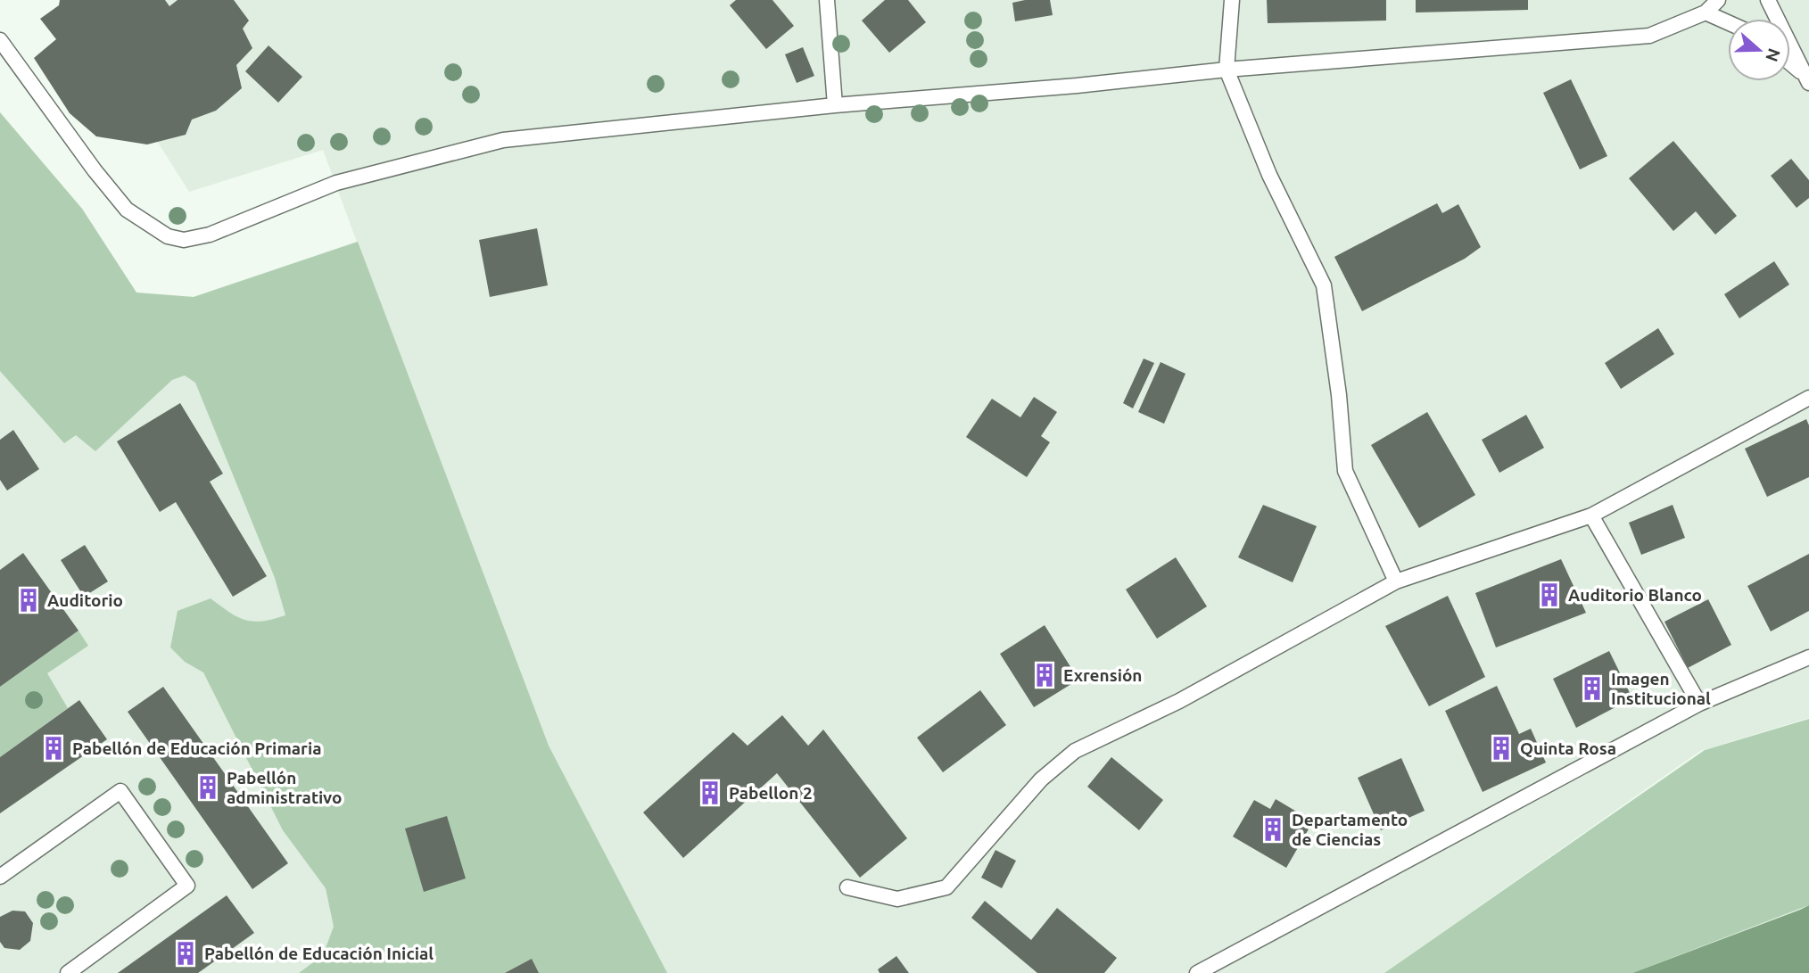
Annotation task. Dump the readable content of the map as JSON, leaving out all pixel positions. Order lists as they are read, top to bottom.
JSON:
{
  "places": {
    "building": [
      "Auditorio Blanco",
      "Auditorio",
      "Exrensión",
      "Imagen Institucional",
      "Pabellón de Educación Primaria",
      "Quinta Rosa",
      "Pabellón administrativo",
      "Pabellon 2",
      "Departamento de Ciencias",
      "Pabellón de Educación Inicial"
    ]
  },
  "north": "right"
}
